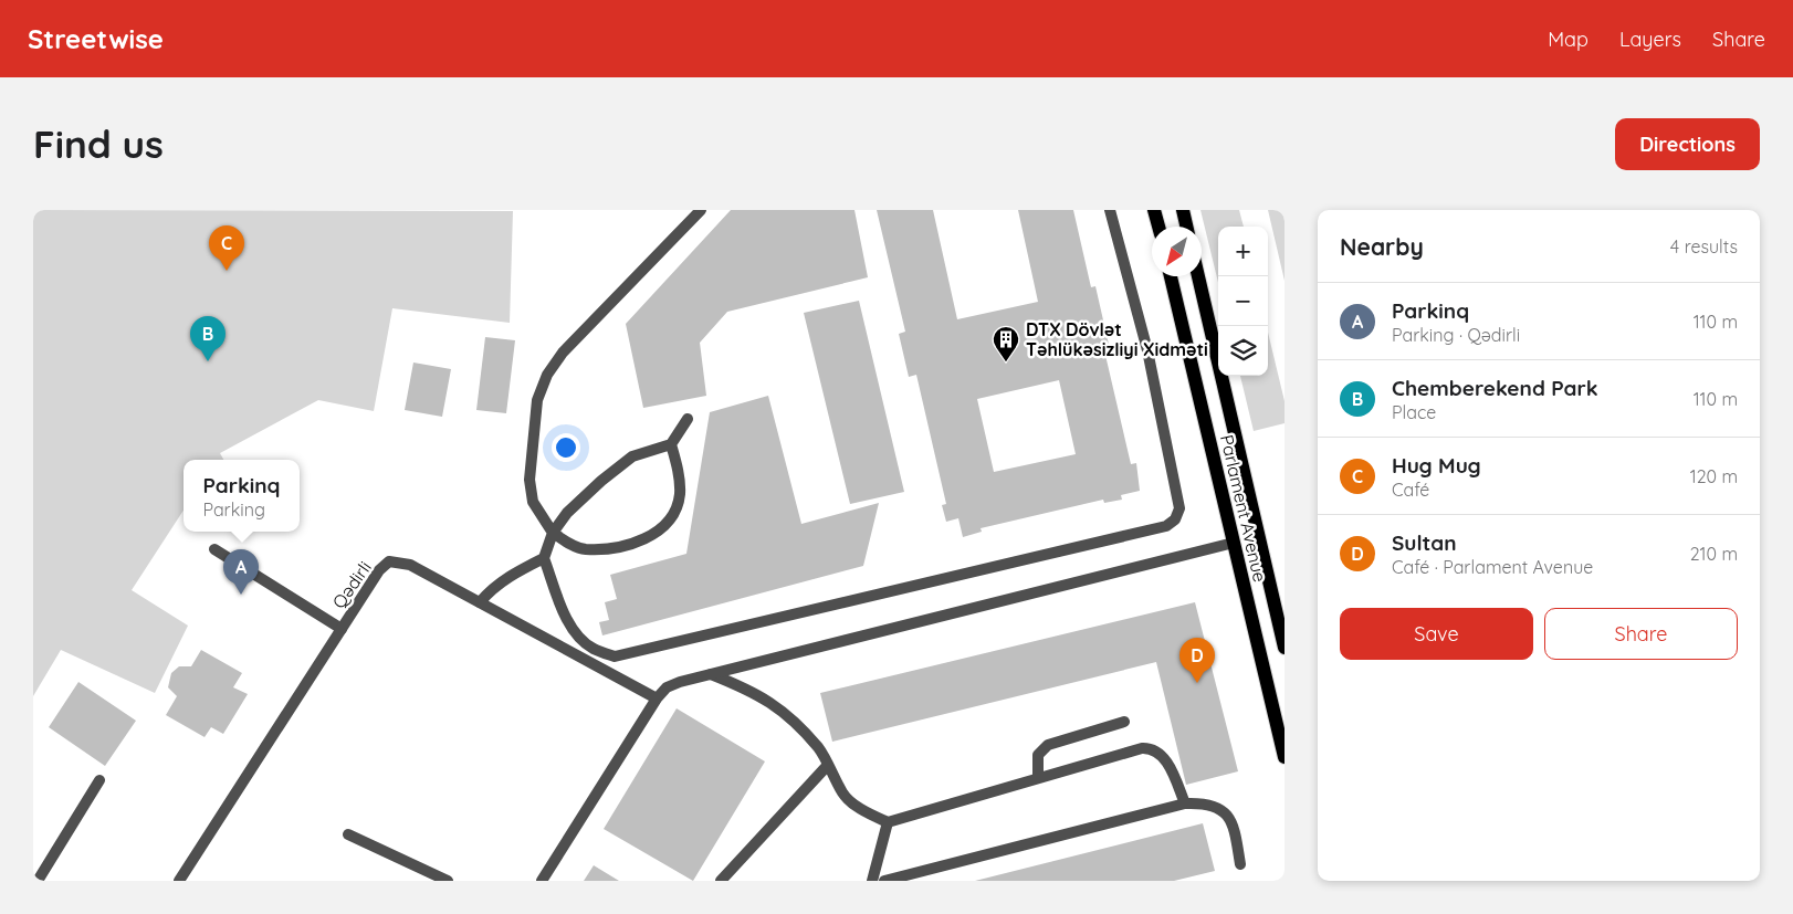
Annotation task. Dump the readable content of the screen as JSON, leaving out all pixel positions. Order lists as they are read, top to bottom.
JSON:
{
  "streets": {
    "main road": ["Parlament Avenue"],
    "street": ["Qədirli"]
  },
  "places": {
    "building": ["DTX Dövlət Təhlükəsizliyi Xidməti"]
  },
  "north": "bottom left",
  "page": {
    "header": "Streetwise",
    "nav": ["Map", "Layers", "Share"],
    "buttons": [
      "Directions",
      ["Save", "Share"]
    ],
    "title": "Find us",
    "heading": ["Nearby", "4 results"],
    "pins": [
      "C",
      "B",
      "A",
      "D"
    ],
    "map_buttons": ["+", "−"],
    "list": [
      {
        "mark": "A",
        "name": "Parkinq",
        "note": "Parking · Qədirli",
        "value": "110 m"
      },
      {
        "mark": "B",
        "name": "Chemberekend Park",
        "note": "Place",
        "value": "110 m"
      },
      {
        "mark": "C",
        "name": "Hug Mug",
        "note": "Café",
        "value": "120 m"
      },
      {
        "mark": "D",
        "name": "Sultan",
        "note": "Café · Parlament Avenue",
        "value": "210 m"
      }
    ],
    "popup": ["Parkinq", "Parking"]
  }
}
